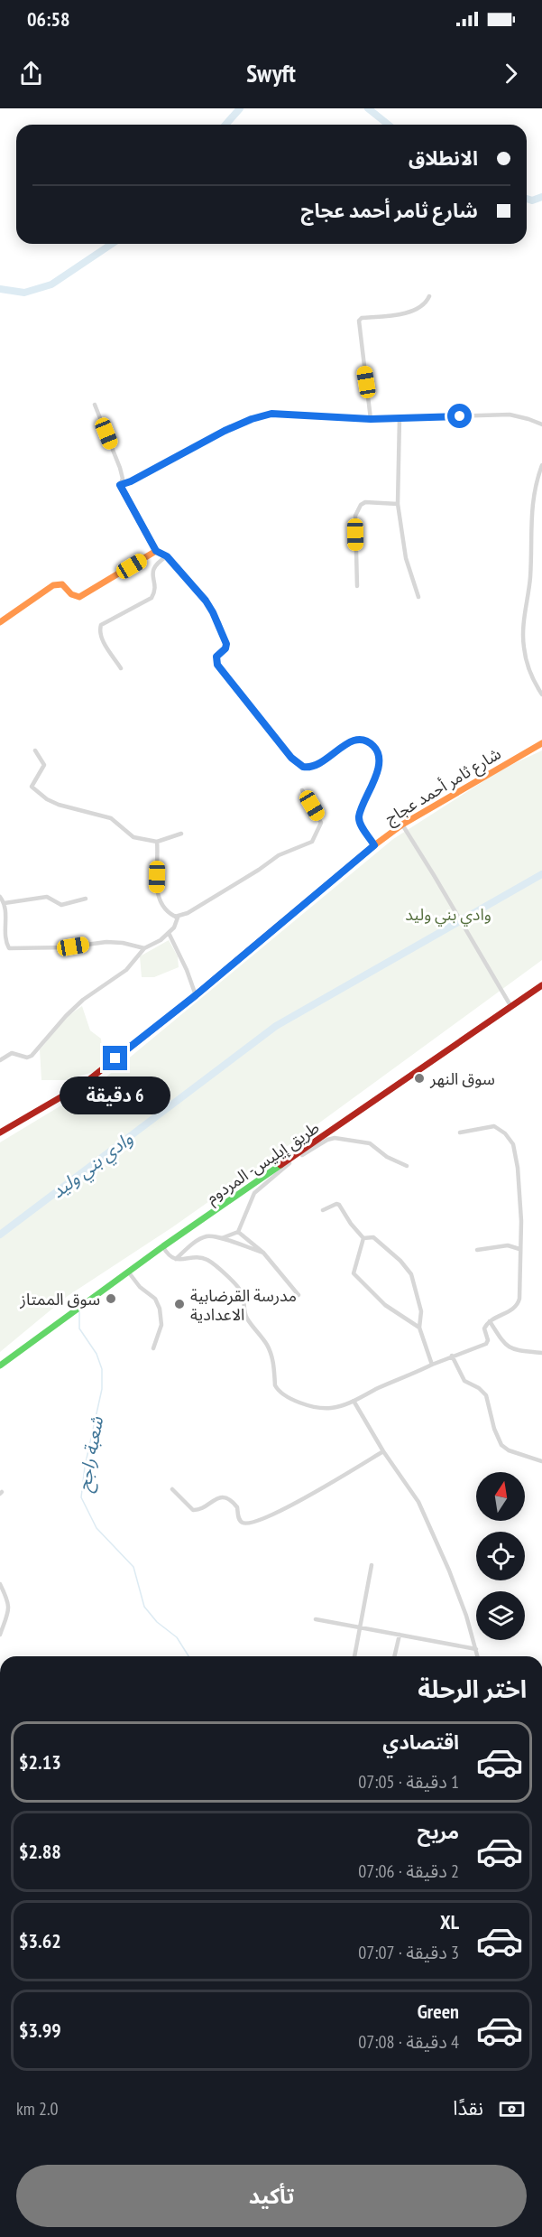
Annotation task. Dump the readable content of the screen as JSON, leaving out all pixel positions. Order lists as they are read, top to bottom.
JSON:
{
  "streets": {
    "main road": ["شارع ثامر أحمد عجاج", "طريق إيليس- المردوم"]
  },
  "water": ["وادي بني وليد", "شعبة راجح"],
  "parks": ["وادي بني وليد"],
  "places": ["سوق النهر", "سوق الممتاز", "مدرسة القرضابية الاعدادية"],
  "north": "top",
  "page": {
    "status": "06:58",
    "header": "Swyft",
    "banner": ["الانطلاق", "شارع ثامر أحمد عجاج"],
    "bubble": "6 دقيقة",
    "heading": "اختر الرحلة",
    "list": [
      {
        "name": "اقتصادي",
        "note": "1 دقيقة · 07:05",
        "value": "$2.13"
      },
      {
        "name": "مريح",
        "note": "2 دقيقة · 07:06",
        "value": "$2.88"
      },
      {
        "name": "XL",
        "note": "3 دقيقة · 07:07",
        "value": "$3.62"
      },
      {
        "name": "Green",
        "note": "4 دقيقة · 07:08",
        "value": "$3.99"
      }
    ],
    "pay": ["نقدًا", "2.0 km"],
    "buttons": "تأكيد"
  }
}
